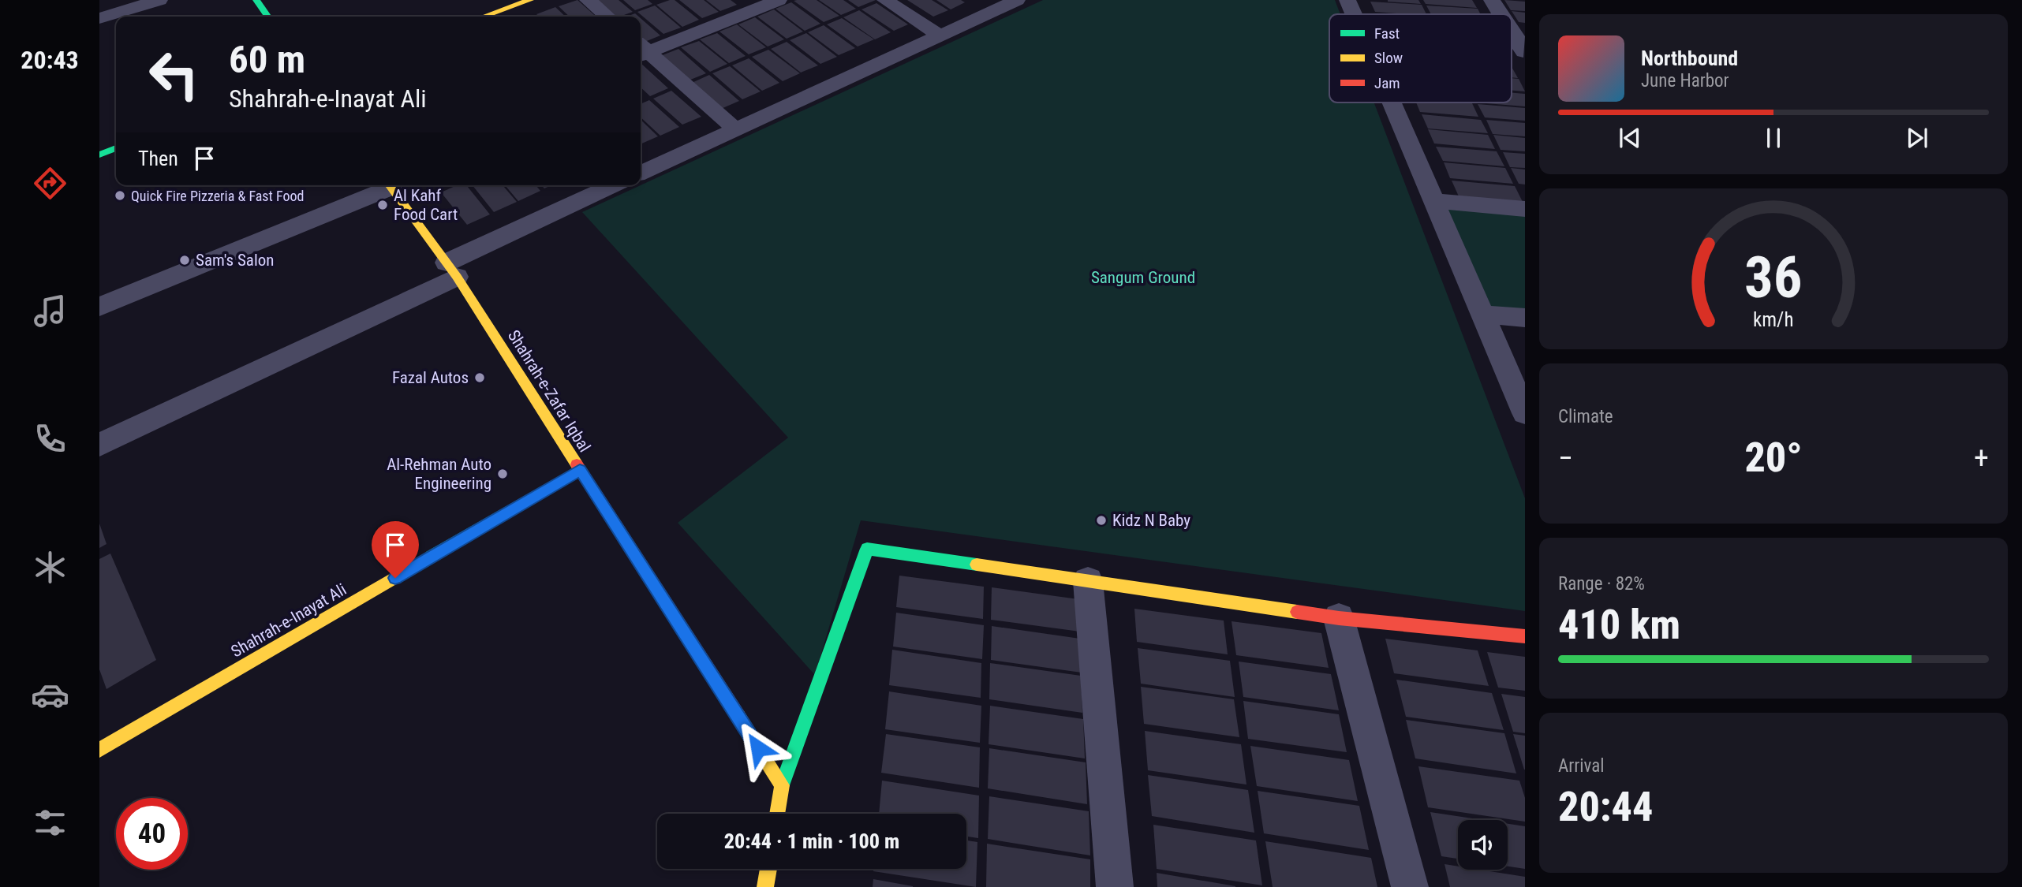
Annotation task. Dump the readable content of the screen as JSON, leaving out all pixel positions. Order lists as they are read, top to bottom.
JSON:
{
  "streets": {
    "street": ["Shahrah-e-Zafar Iqbal", "Shahrah-e-Inayat Ali"]
  },
  "crossings": [
    ["Shahrah-e-Zafar Iqbal", "Shahrah-e-Inayat Ali"]
  ],
  "parks": ["Sangum Ground"],
  "places": [
    "Quick Fire Pizzeria & Fast Food",
    "Al Kahf Food Cart",
    "Sam's Salon",
    "Fazal Autos",
    "Al-Rehman Auto Engineering",
    "Kidz N Baby"
  ],
  "legend": ["Fast", "Slow", "Jam"],
  "page": {
    "tabs": "20:43",
    "turn": ["60 m", "Shahrah-e-Inayat Ali"],
    "song": ["Northbound", "June Harbor"],
    "then": "Then",
    "tile": [
      "Climate",
      ["Range · 82%", "410 km"],
      ["Arrival", "20:44"]
    ],
    "heat": ["−", "20°", "+"],
    "limit": "40",
    "trip": "20:44 · 1 min · 100 m",
    "gauge": ["36", "km/h"]
  }
}
